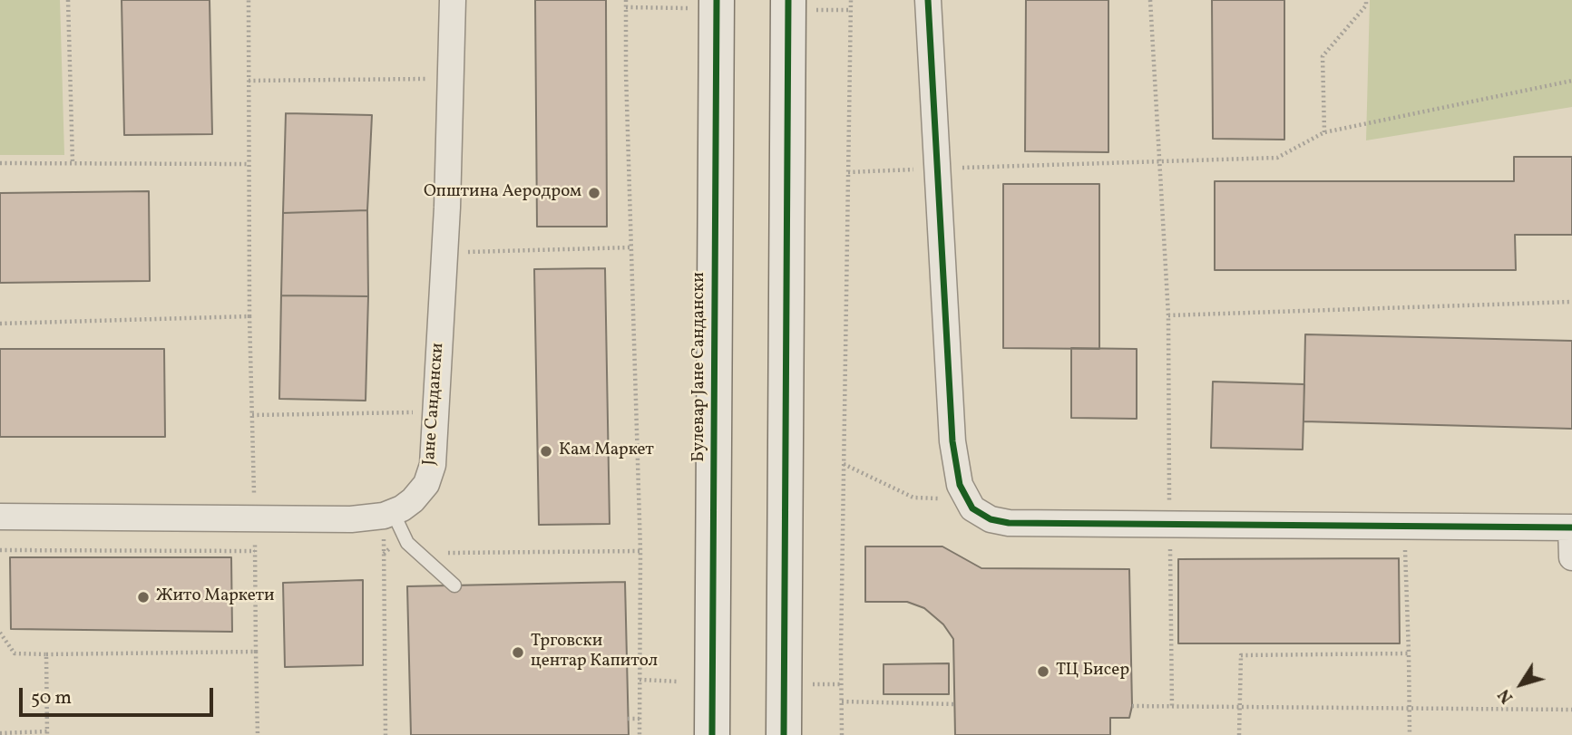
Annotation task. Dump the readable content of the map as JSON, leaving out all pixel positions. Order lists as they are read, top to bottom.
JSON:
{
  "streets": {
    "street": ["Булевар Јане Сандански", "Јане Сандански"]
  },
  "places": [
    "Општина Аеродром",
    "Кам Маркет",
    "Жито Маркети",
    "Трговски центар Капитол",
    "ТЦ Бисер"
  ],
  "scale_bar": "50 m",
  "north": "bottom left"
}
